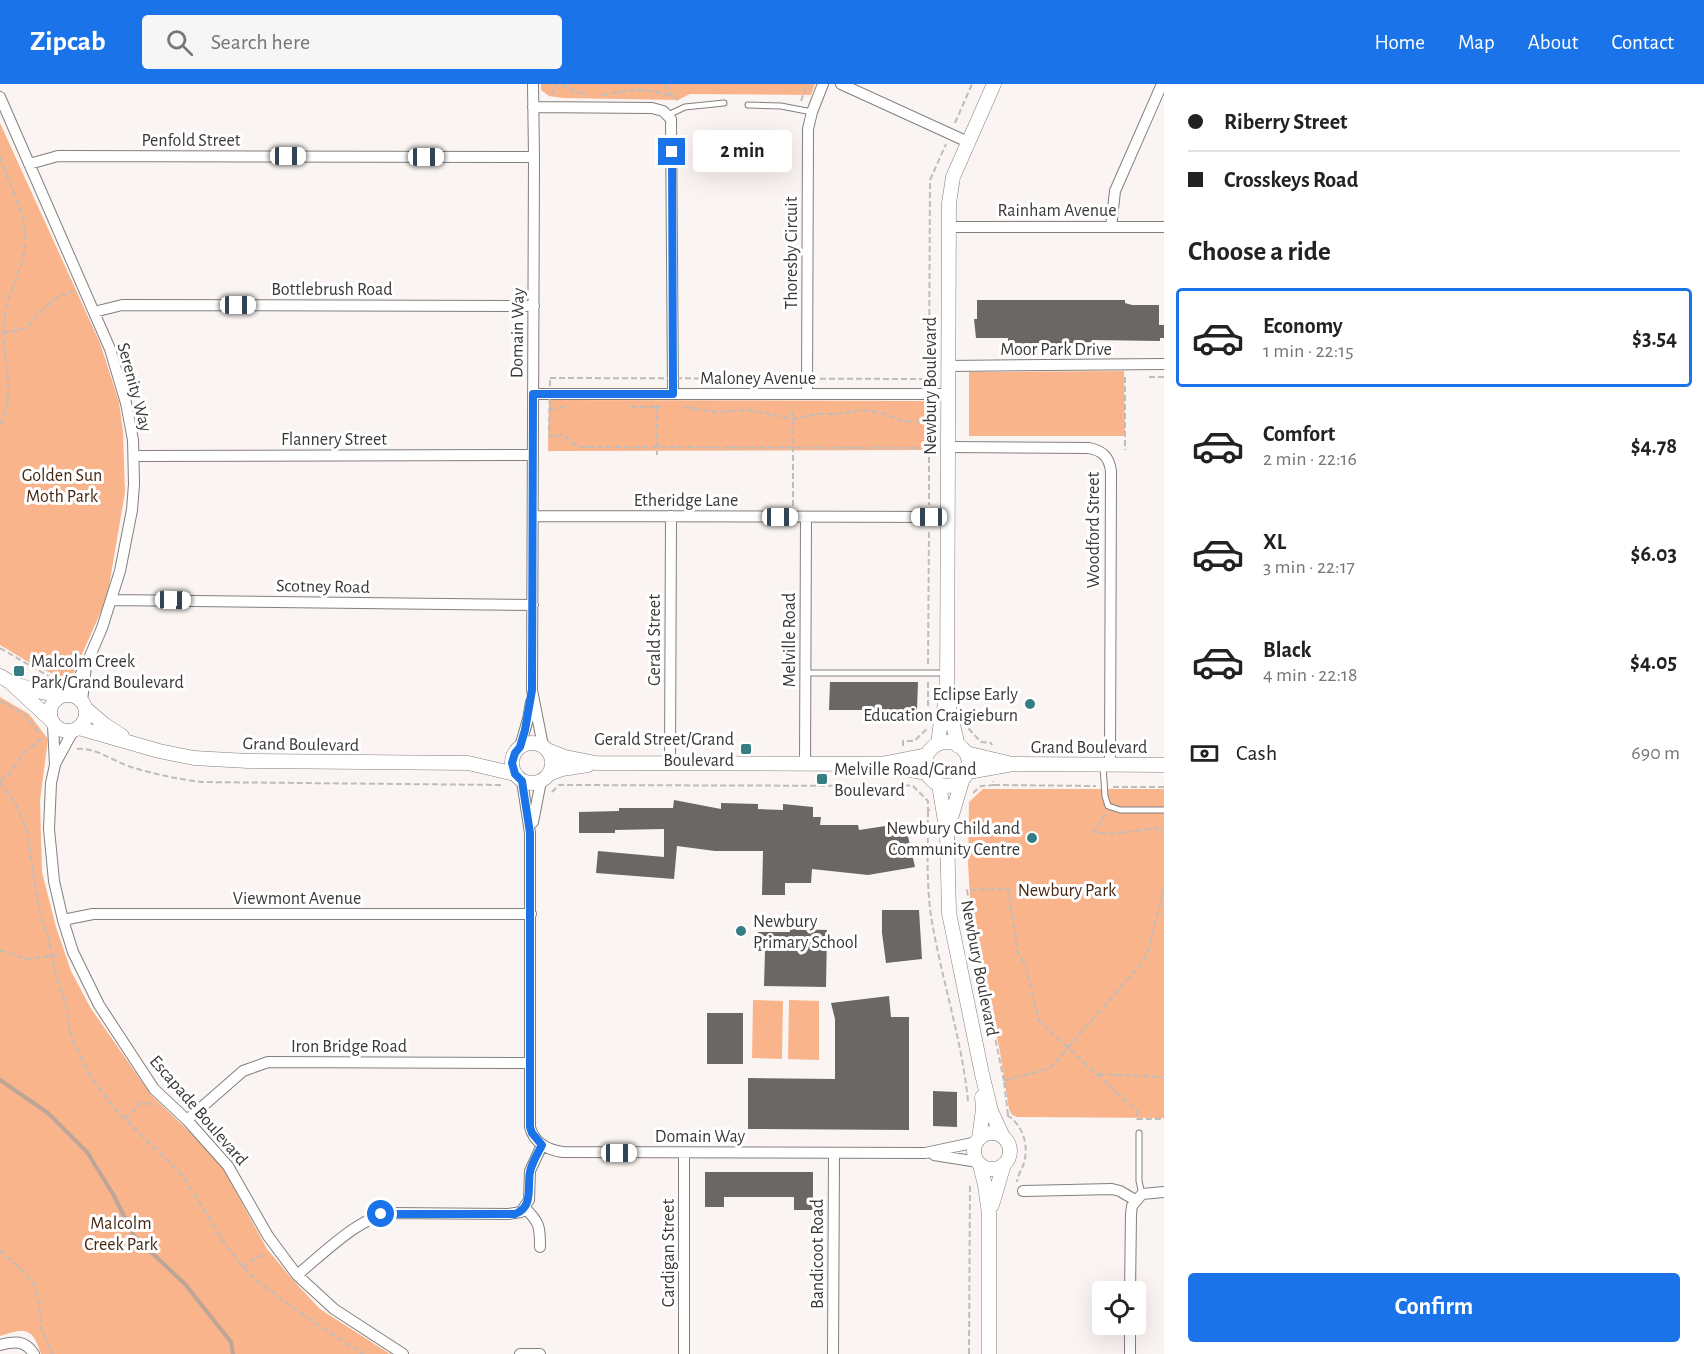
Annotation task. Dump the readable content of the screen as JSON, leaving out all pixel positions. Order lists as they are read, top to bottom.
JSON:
{
  "streets": {
    "street": [
      "Penfold Street",
      "Rainham Avenue",
      "Thoresby Circuit",
      "Bottlebrush Road",
      "Domain Way",
      "Moor Park Drive",
      "Maloney Avenue",
      "Newbury Boulevard",
      "Serenity Way",
      "Flannery Street",
      "Etheridge Lane",
      "Woodford Street",
      "Scotney Road",
      "Gerald Street",
      "Melville Road",
      "Grand Boulevard",
      "Viewmont Avenue",
      "Iron Bridge Road",
      "Escapade Boulevard",
      "Cardigan Street",
      "Bandicoot Road"
    ]
  },
  "crossings": [
    ["Penfold Street", "Domain Way"],
    ["Penfold Street", "Serenity Way"],
    ["Rainham Avenue", "Newbury Boulevard"],
    ["Thoresby Circuit", "Maloney Avenue"],
    ["Bottlebrush Road", "Domain Way"],
    ["Bottlebrush Road", "Serenity Way"],
    ["Domain Way", "Maloney Avenue"],
    ["Domain Way", "Newbury Boulevard"],
    ["Domain Way", "Flannery Street"],
    ["Domain Way", "Etheridge Lane"],
    ["Domain Way", "Scotney Road"],
    ["Domain Way", "Grand Boulevard"],
    ["Domain Way", "Cardigan Street"],
    ["Domain Way", "Bandicoot Road"],
    ["Moor Park Drive", "Newbury Boulevard"],
    ["Maloney Avenue", "Newbury Boulevard"],
    ["Newbury Boulevard", "Etheridge Lane"],
    ["Newbury Boulevard", "Woodford Street"],
    ["Newbury Boulevard", "Grand Boulevard"],
    ["Serenity Way", "Flannery Street"],
    ["Serenity Way", "Scotney Road"],
    ["Serenity Way", "Grand Boulevard"],
    ["Serenity Way", "Escapade Boulevard"],
    ["Etheridge Lane", "Gerald Street"],
    ["Etheridge Lane", "Melville Road"],
    ["Woodford Street", "Grand Boulevard"],
    ["Grand Boulevard", "Escapade Boulevard"],
    ["Viewmont Avenue", "Escapade Boulevard"],
    ["Iron Bridge Road", "Escapade Boulevard"]
  ],
  "parks": ["Golden Sun Moth Park", "Newbury Park", "Malcolm Creek Park"],
  "places": {
    "transit": ["Malcolm Creek Park/Grand Boulevard", "Gerald Street/Grand Boulevard", "Melville Road/Grand Boulevard"],
    "other": ["Eclipse Early Education Craigieburn", "Newbury Child and Community Centre", "Newbury Primary School"]
  },
  "page": {
    "header": "Zipcab",
    "search": "Search here",
    "nav": [
      "Home",
      "Map",
      "About",
      "Contact"
    ],
    "banner": ["Riberry Street", "Crosskeys Road"],
    "bubble": "2 min",
    "heading": "Choose a ride",
    "list": [
      {
        "name": "Economy",
        "note": "1 min · 22:15",
        "value": "$3.54"
      },
      {
        "name": "Comfort",
        "note": "2 min · 22:16",
        "value": "$4.78"
      },
      {
        "name": "XL",
        "note": "3 min · 22:17",
        "value": "$6.03"
      },
      {
        "name": "Black",
        "note": "4 min · 22:18",
        "value": "$4.05"
      }
    ],
    "pay": ["Cash", "690 m"],
    "buttons": "Confirm"
  }
}
